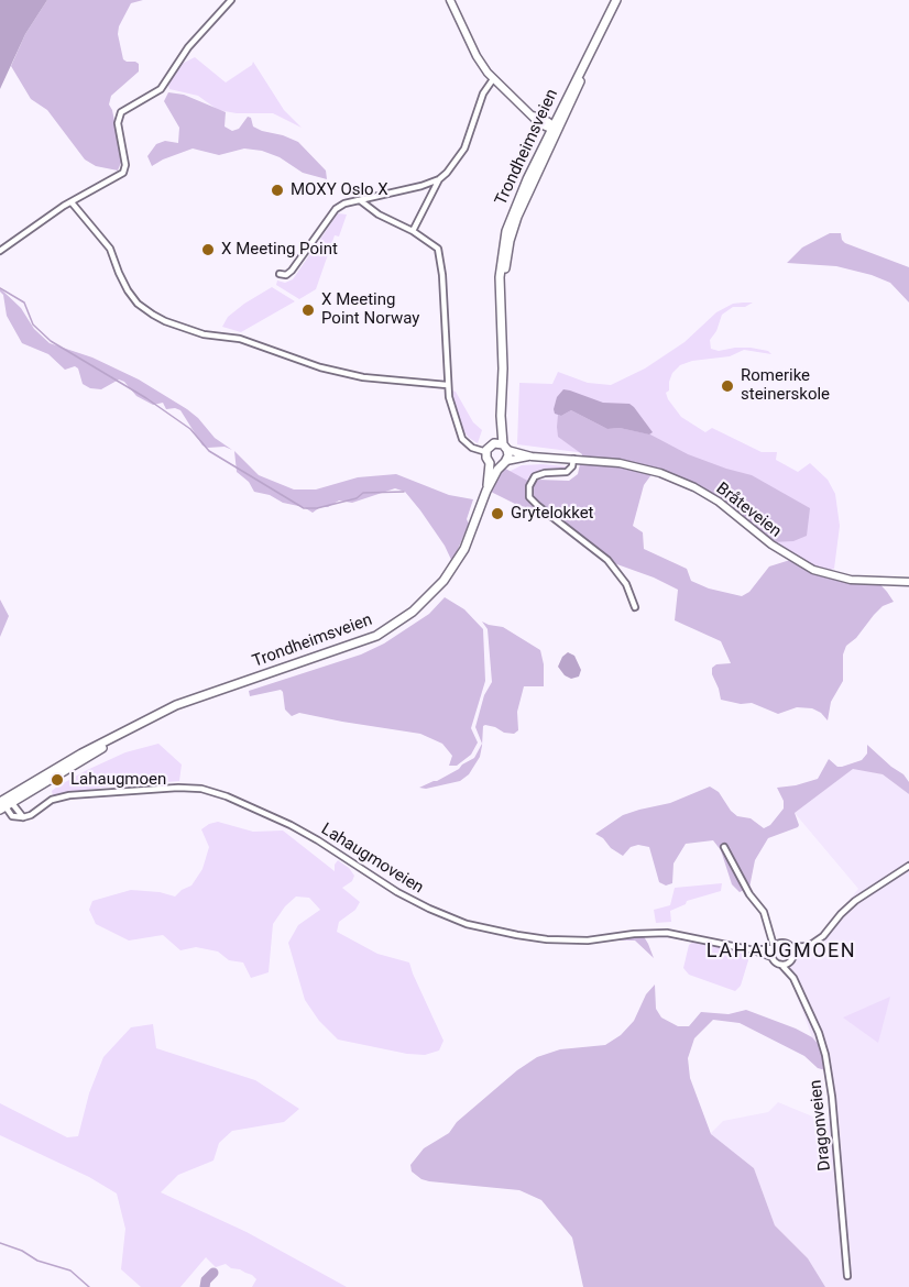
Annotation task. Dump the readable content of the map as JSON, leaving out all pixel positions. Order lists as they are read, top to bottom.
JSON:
{
  "streets": {
    "main road": ["Trondheimsveien", "Bråteveien"],
    "street": ["Lahaugmoveien", "Dragonveien"]
  },
  "crossings": [
    ["Trondheimsveien", "Bråteveien"],
    ["Trondheimsveien", "Lahaugmoveien"],
    ["Lahaugmoveien", "Dragonveien"]
  ],
  "districts": ["LAHAUGMOEN"],
  "places": [
    "MOXY Oslo X",
    "X Meeting Point",
    "X Meeting Point Norway",
    "Romerike steinerskole",
    "Grytelokket",
    "Lahaugmoen"
  ]
}
